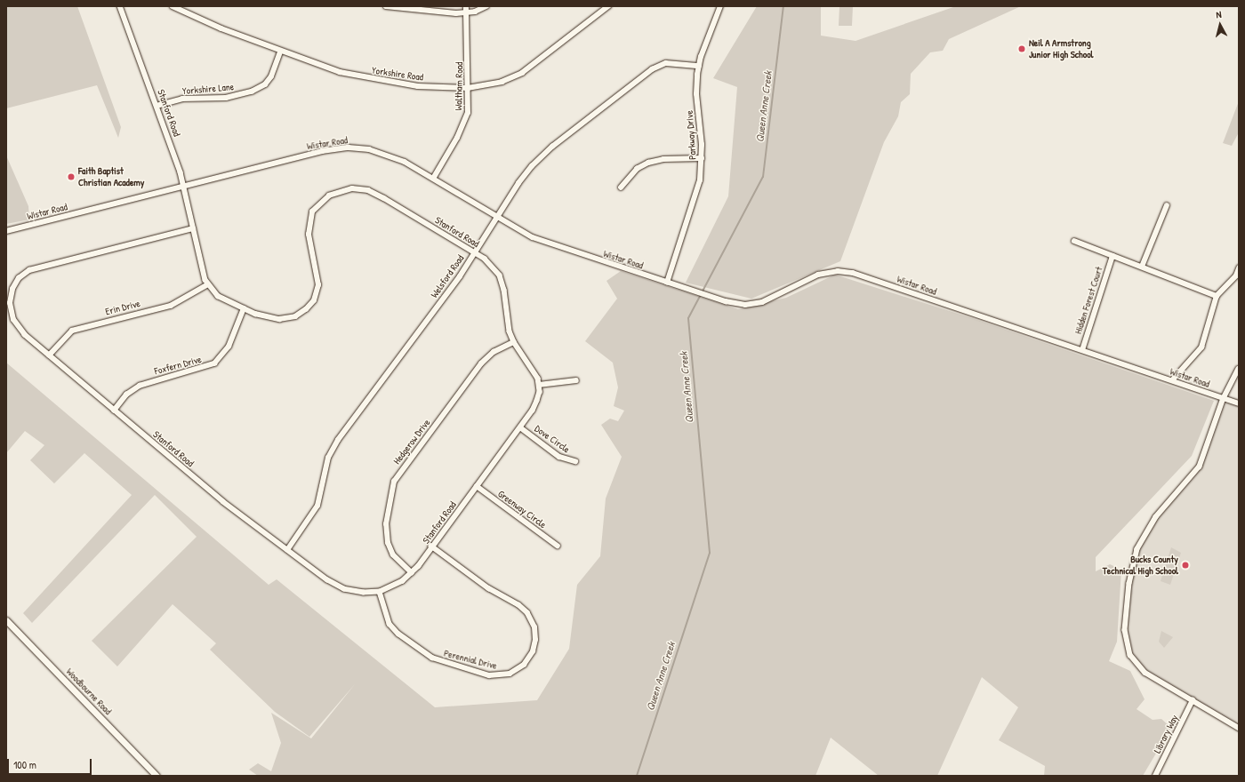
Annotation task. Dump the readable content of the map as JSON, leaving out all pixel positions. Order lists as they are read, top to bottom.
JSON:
{
  "streets": {
    "main road": ["Woodbourne Road"],
    "street": [
      "Yorkshire Road",
      "Waltham Road",
      "Yorkshire Lane",
      "Stanford Road",
      "Parkway Drive",
      "Wistar Road",
      "Welsford Road",
      "Hidden Forest Court",
      "Erin Drive",
      "Foxfern Drive",
      "Dove Circle",
      "Hedgerow Drive",
      "Greenway Circle",
      "Perennial Drive",
      "Library Way"
    ]
  },
  "crossings": [
    ["Yorkshire Road", "Waltham Road"],
    ["Yorkshire Road", "Yorkshire Lane"],
    ["Waltham Road", "Wistar Road"],
    ["Yorkshire Lane", "Stanford Road"],
    ["Stanford Road", "Wistar Road"],
    ["Stanford Road", "Welsford Road"],
    ["Stanford Road", "Erin Drive"],
    ["Stanford Road", "Foxfern Drive"],
    ["Stanford Road", "Dove Circle"],
    ["Stanford Road", "Hedgerow Drive"],
    ["Stanford Road", "Greenway Circle"],
    ["Stanford Road", "Perennial Drive"],
    ["Parkway Drive", "Wistar Road"],
    ["Parkway Drive", "Welsford Road"],
    ["Wistar Road", "Welsford Road"],
    ["Wistar Road", "Hidden Forest Court"]
  ],
  "water": ["Queen Anne Creek"],
  "places": ["Neil A Armstrong Junior High School", "Faith Baptist Christian Academy", "Bucks County Technical High School"],
  "scale_bar": "100 m",
  "north": "top"
}
